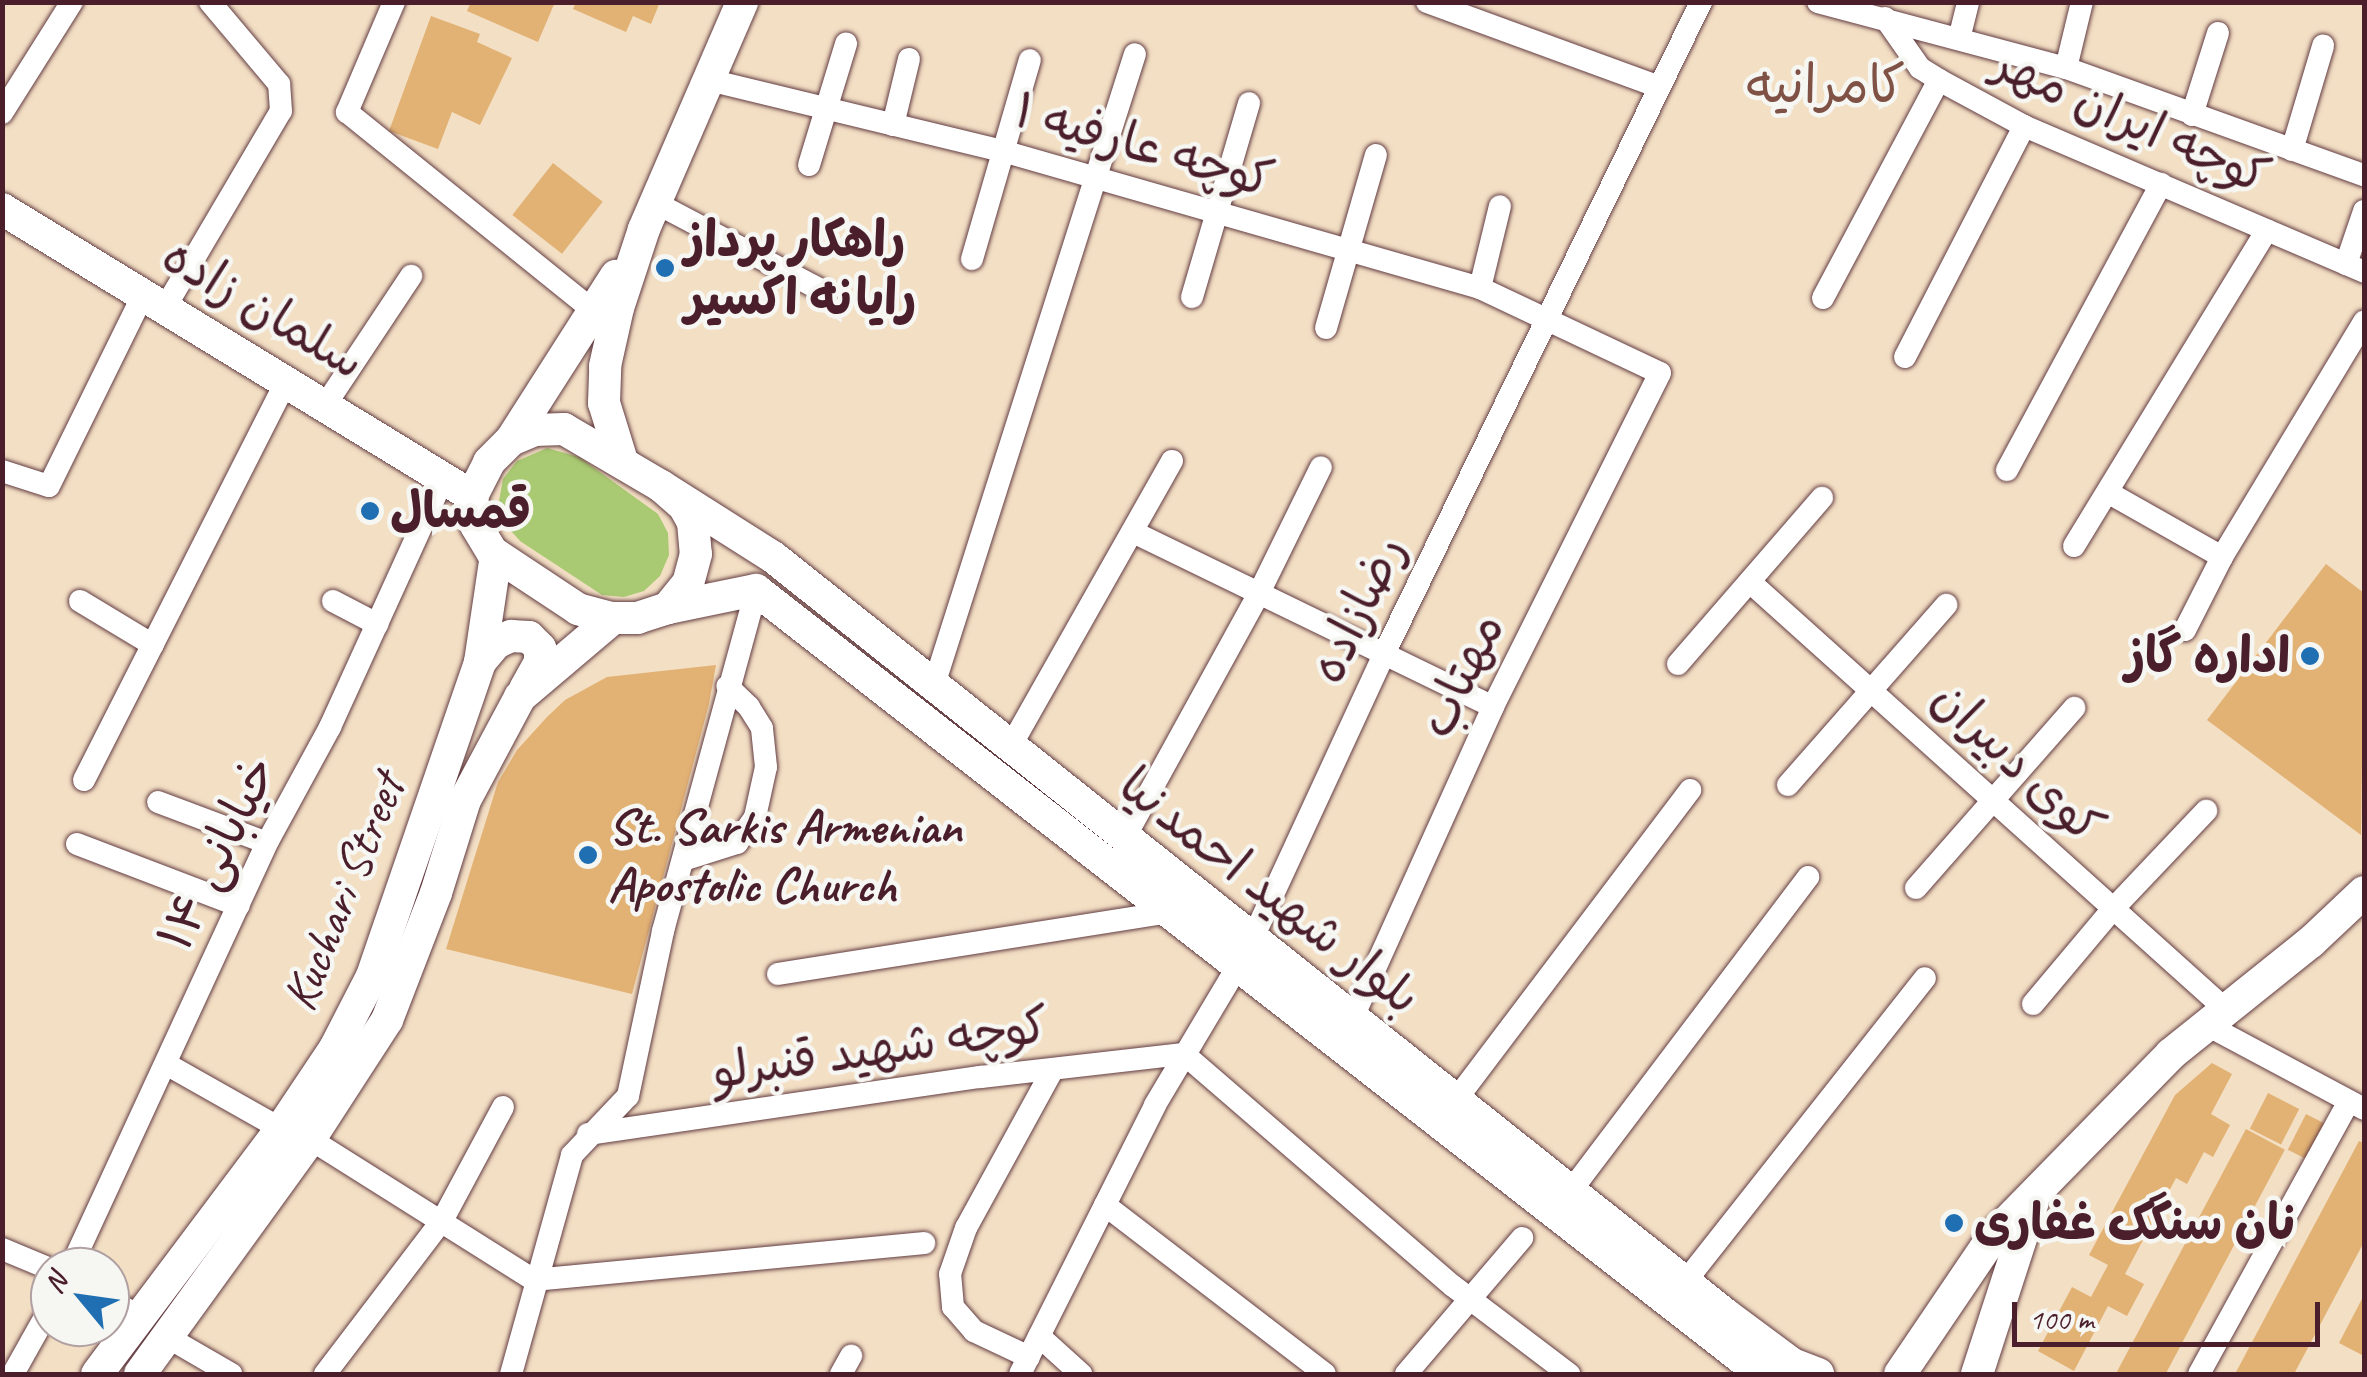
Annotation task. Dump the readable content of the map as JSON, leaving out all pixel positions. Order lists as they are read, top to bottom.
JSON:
{
  "streets": {
    "main road": ["سلمان زاده", "بلوار شهید احمدنیا", "Kuchari Street"],
    "street": [
      "کوچه ایران مهر",
      "کوچه عارفیه ۱",
      "رضازاده",
      "مهتاب",
      "کوی دبیران",
      "خیابانی ۱۴",
      "کوچه شهید قنبرلو"
    ]
  },
  "crossings": [
    ["کوچه عارفیه ۱", "رضازاده"],
    ["کوچه عارفیه ۱", "مهتاب"],
    ["سلمان زاده", "خیابانی ۱۴"],
    ["سلمان زاده", "بلوار شهید احمدنیا"],
    ["سلمان زاده", "Kuchari Street"],
    ["رضازاده", "بلوار شهید احمدنیا"],
    ["رضازاده", "کوچه شهید قنبرلو"],
    ["مهتاب", "بلوار شهید احمدنیا"],
    ["بلوار شهید احمدنیا", "Kuchari Street"]
  ],
  "districts": ["کامرانیه"],
  "places": [
    "راهکار پرداز رایانه اکسیر",
    "قمسال",
    "اداره گاز",
    "St. Sarkis Armenian Apostolic Church",
    "نان سنگک غفاری"
  ],
  "scale_bar": "100 m",
  "north": "top left"
}
